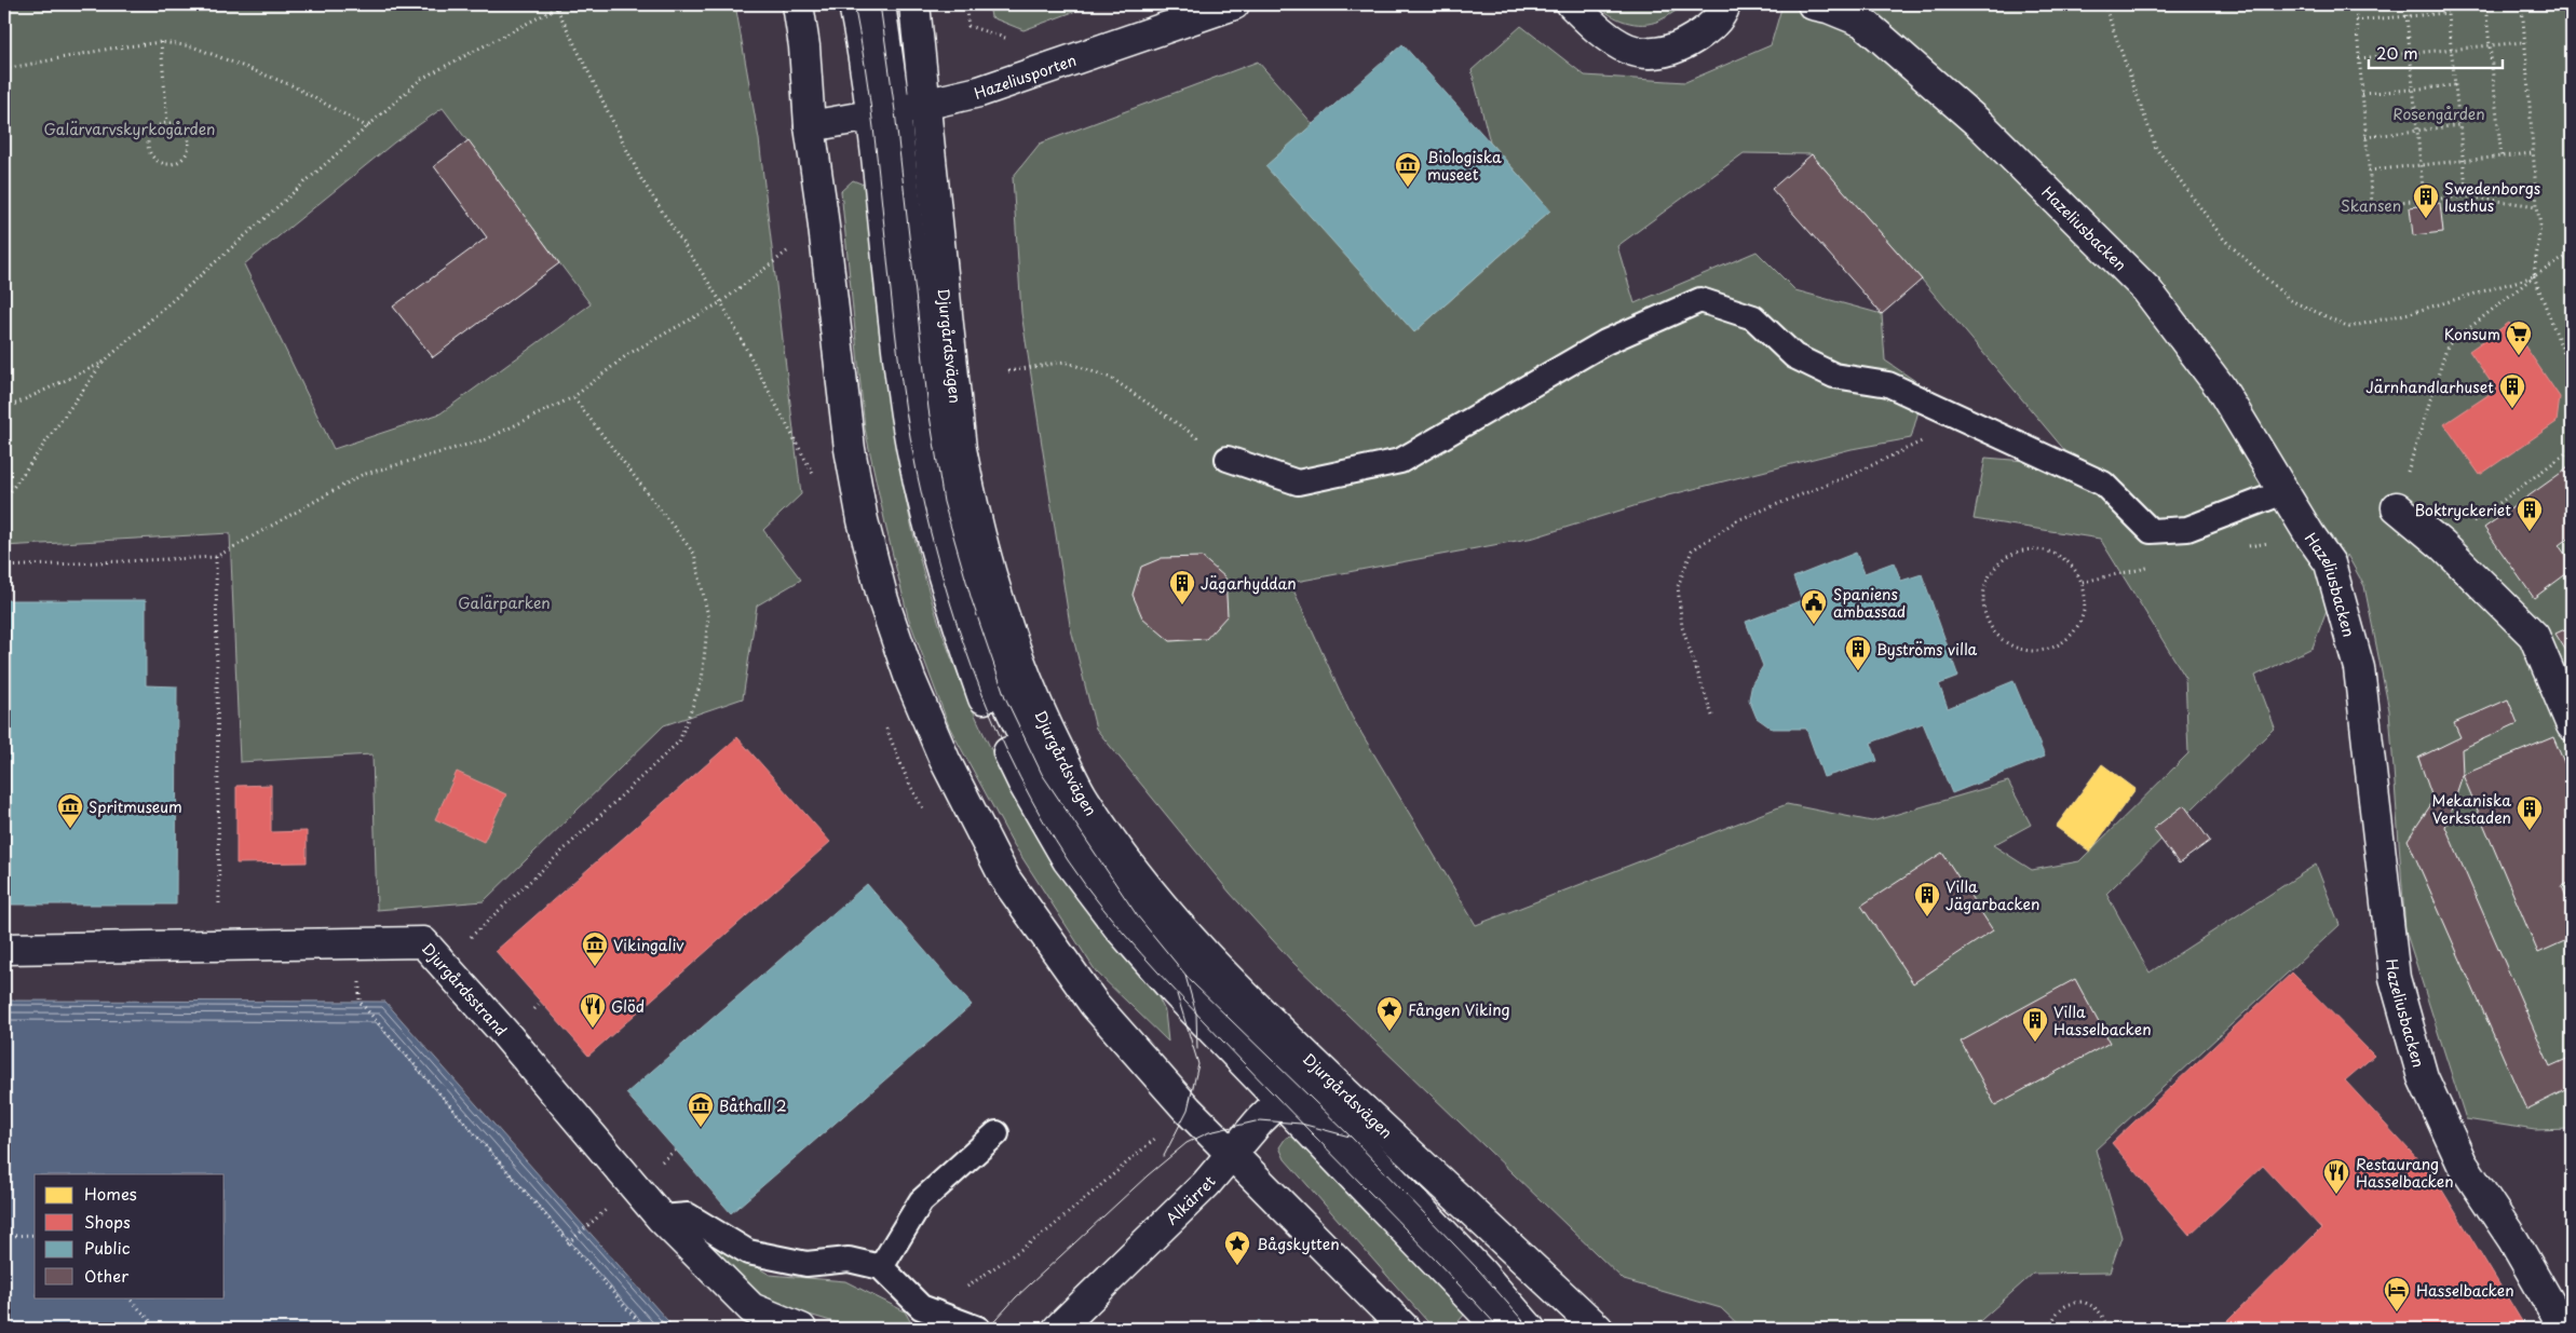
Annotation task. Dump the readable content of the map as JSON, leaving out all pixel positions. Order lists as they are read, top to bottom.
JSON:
{
  "streets": {
    "street": [
      "Hazeliusporten",
      "Hazeliusbacken",
      "Djurgårdsvägen",
      "Djurgårdsstrand",
      "Alkärret"
    ]
  },
  "crossings": [
    ["Hazeliusporten", "Djurgårdsvägen"],
    ["Djurgårdsvägen", "Alkärret"]
  ],
  "parks": [
    "Rosengården",
    "Galärvarvskyrkogården",
    "Skansen",
    "Galärparken"
  ],
  "places": {
    "museum": [
      "Biologiska museet",
      "Spritmuseum",
      "Vikingaliv",
      "Båthall 2"
    ],
    "building": [
      "Swedenborgs lusthus",
      "Järnhandlarhuset",
      "Boktryckeriet",
      "Jägarhyddan",
      "Byströms villa",
      "Mekaniska Verkstaden",
      "Villa Jägarbacken",
      "Villa Hasselbacken"
    ],
    "supermarket": ["Konsum"],
    "public building": ["Spaniens ambassad"],
    "restaurant": ["Glöd", "Restaurang Hasselbacken"],
    "place": ["Fången Viking", "Bågskytten"],
    "hotel": ["Hasselbacken"]
  },
  "legend": [
    "Homes",
    "Shops",
    "Public",
    "Other"
  ],
  "scale_bar": "20 m"
}
